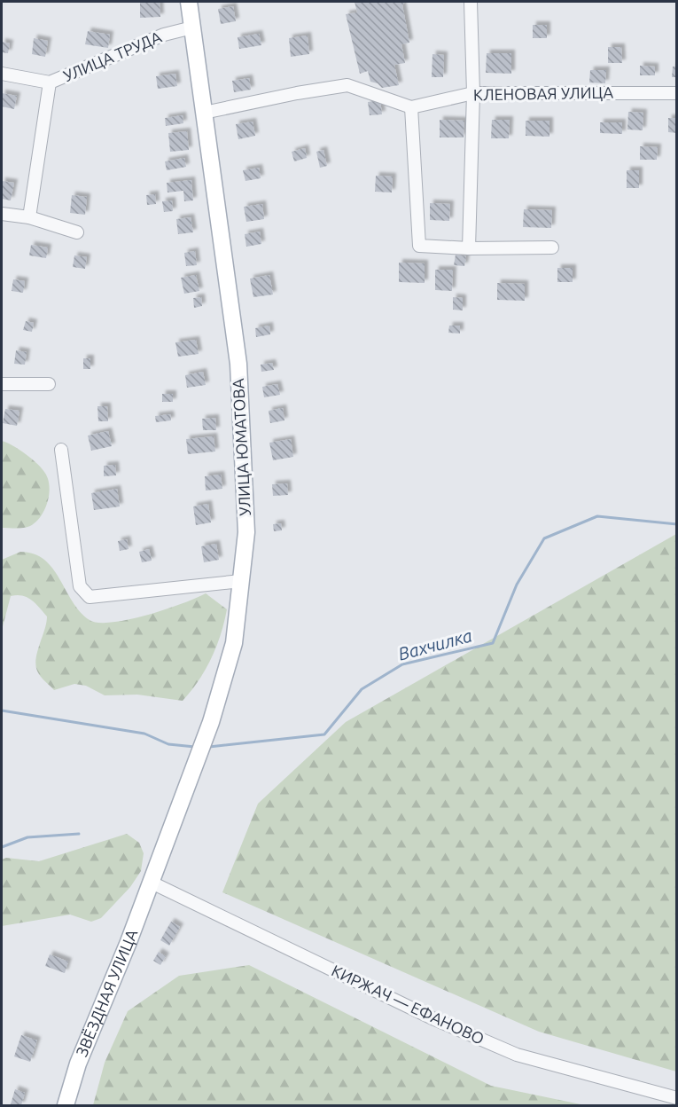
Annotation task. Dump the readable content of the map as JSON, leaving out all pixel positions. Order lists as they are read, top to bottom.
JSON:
{
  "streets": {
    "main road": ["УЛИЦА ЮМАТОВА", "ЗВЁЗДНАЯ УЛИЦА"],
    "street": ["УЛИЦА ТРУДА", "КЛЕНОВАЯ УЛИЦА", "КИРЖАЧ — ЕФАНОВО"]
  },
  "crossings": [
    ["УЛИЦА ТРУДА", "УЛИЦА ЮМАТОВА"],
    ["УЛИЦА ЮМАТОВА", "ЗВЁЗДНАЯ УЛИЦА"],
    ["УЛИЦА ЮМАТОВА", "КИРЖАЧ — ЕФАНОВО"],
    ["ЗВЁЗДНАЯ УЛИЦА", "КИРЖАЧ — ЕФАНОВО"]
  ],
  "water": ["Вахчилка"]
}
